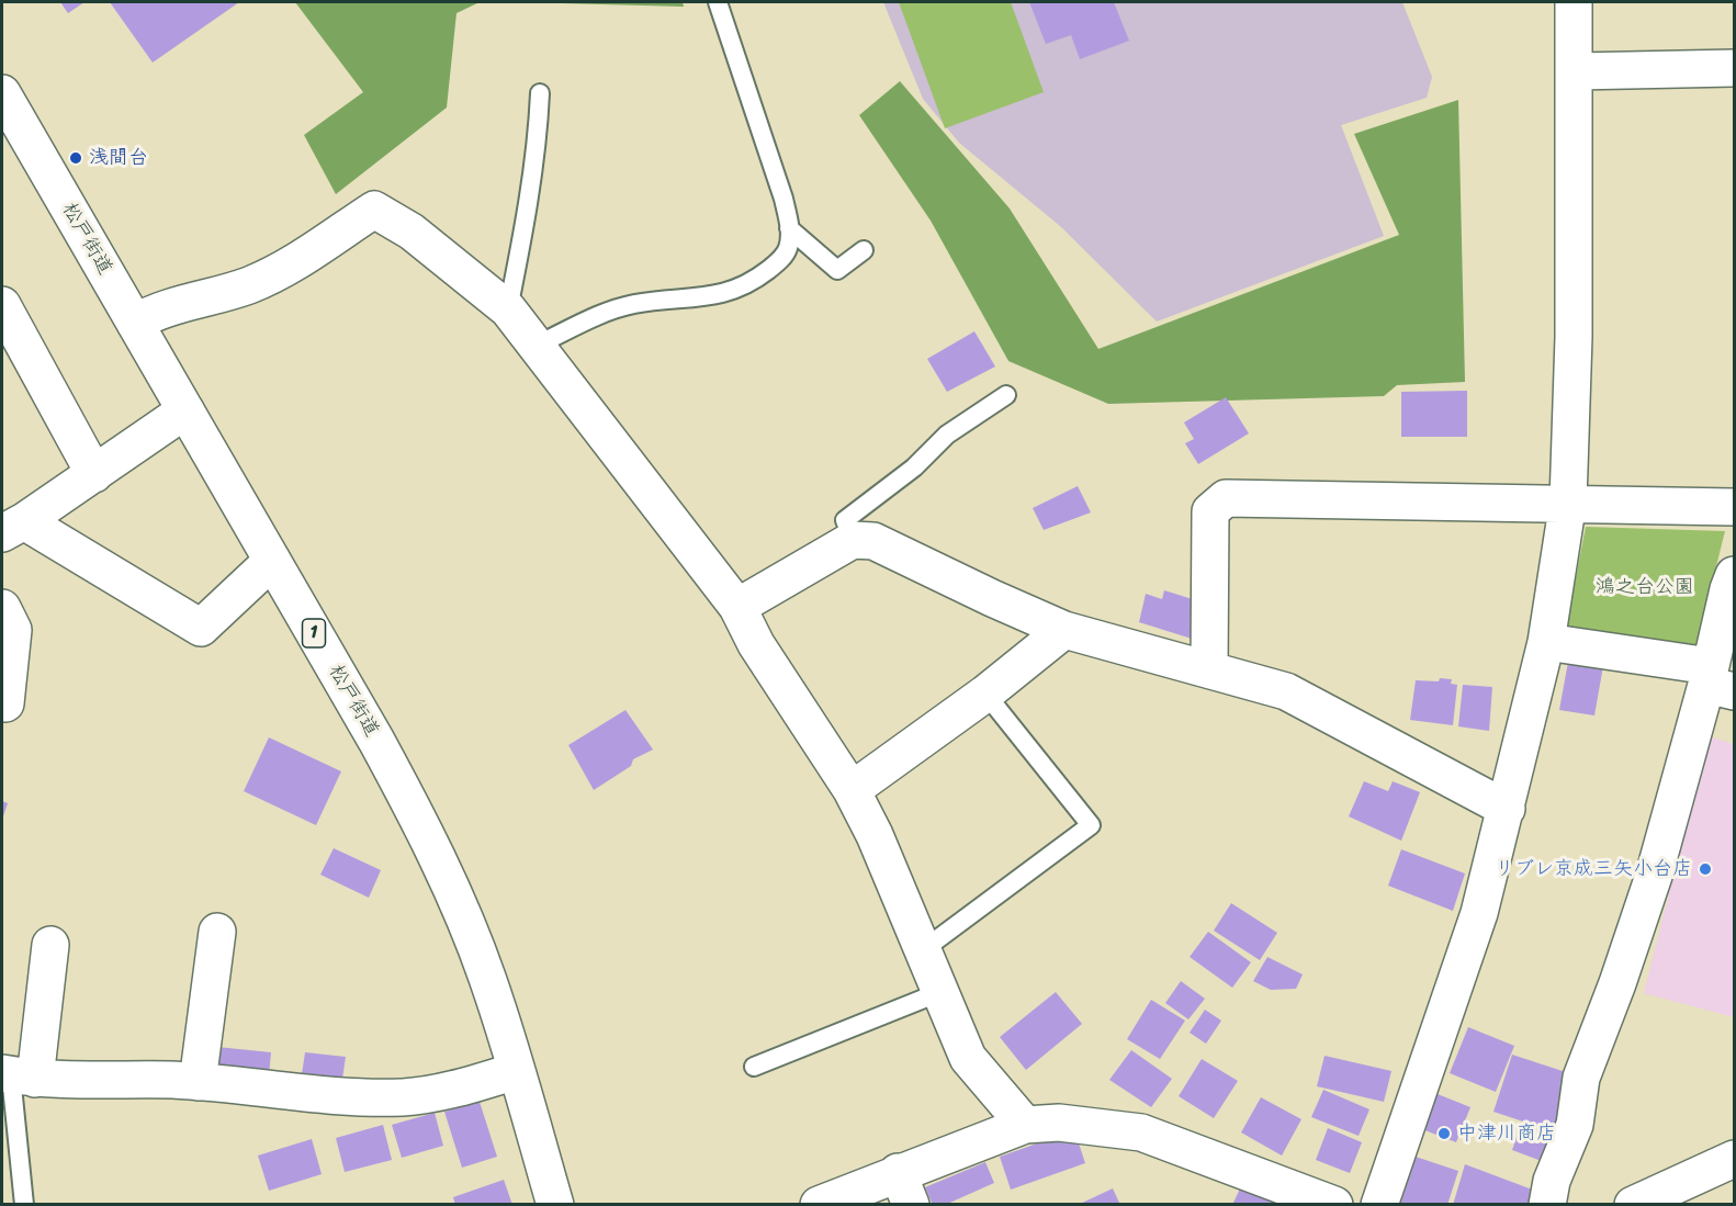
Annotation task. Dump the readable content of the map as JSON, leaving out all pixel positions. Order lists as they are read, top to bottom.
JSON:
{
  "streets": {
    "street": ["松戸街道", "1"]
  },
  "parks": ["鴻之台公園"],
  "places": ["浅間台", "リブレ京成三矢小台店", "中津川商店"]
}
